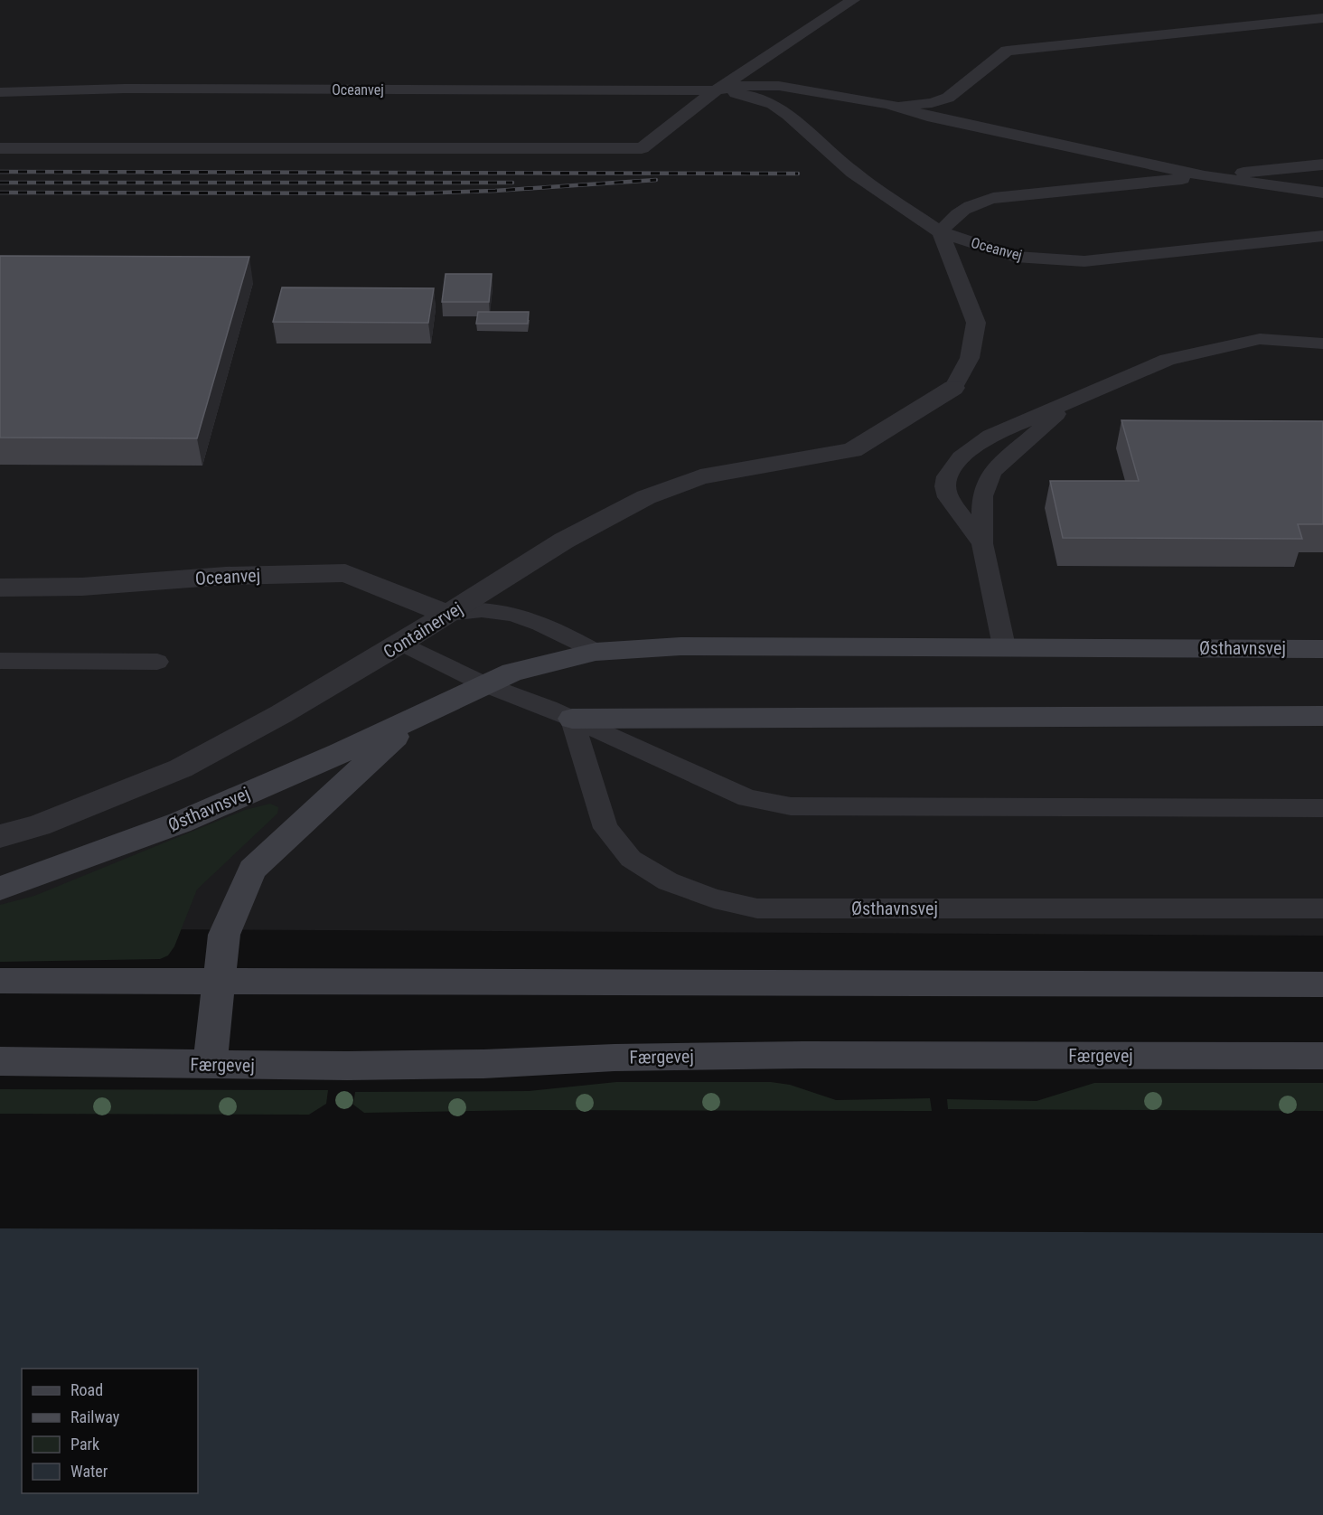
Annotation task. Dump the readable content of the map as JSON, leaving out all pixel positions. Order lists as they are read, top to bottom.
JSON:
{
  "streets": {
    "street": [
      "Oceanvej",
      "Containervej",
      "Østhavnsvej",
      "Færgevej"
    ]
  },
  "crossings": [
    ["Oceanvej", "Containervej"],
    ["Østhavnsvej", "Færgevej"]
  ],
  "legend": [
    "Road",
    "Railway",
    "Park",
    "Water"
  ]
}
